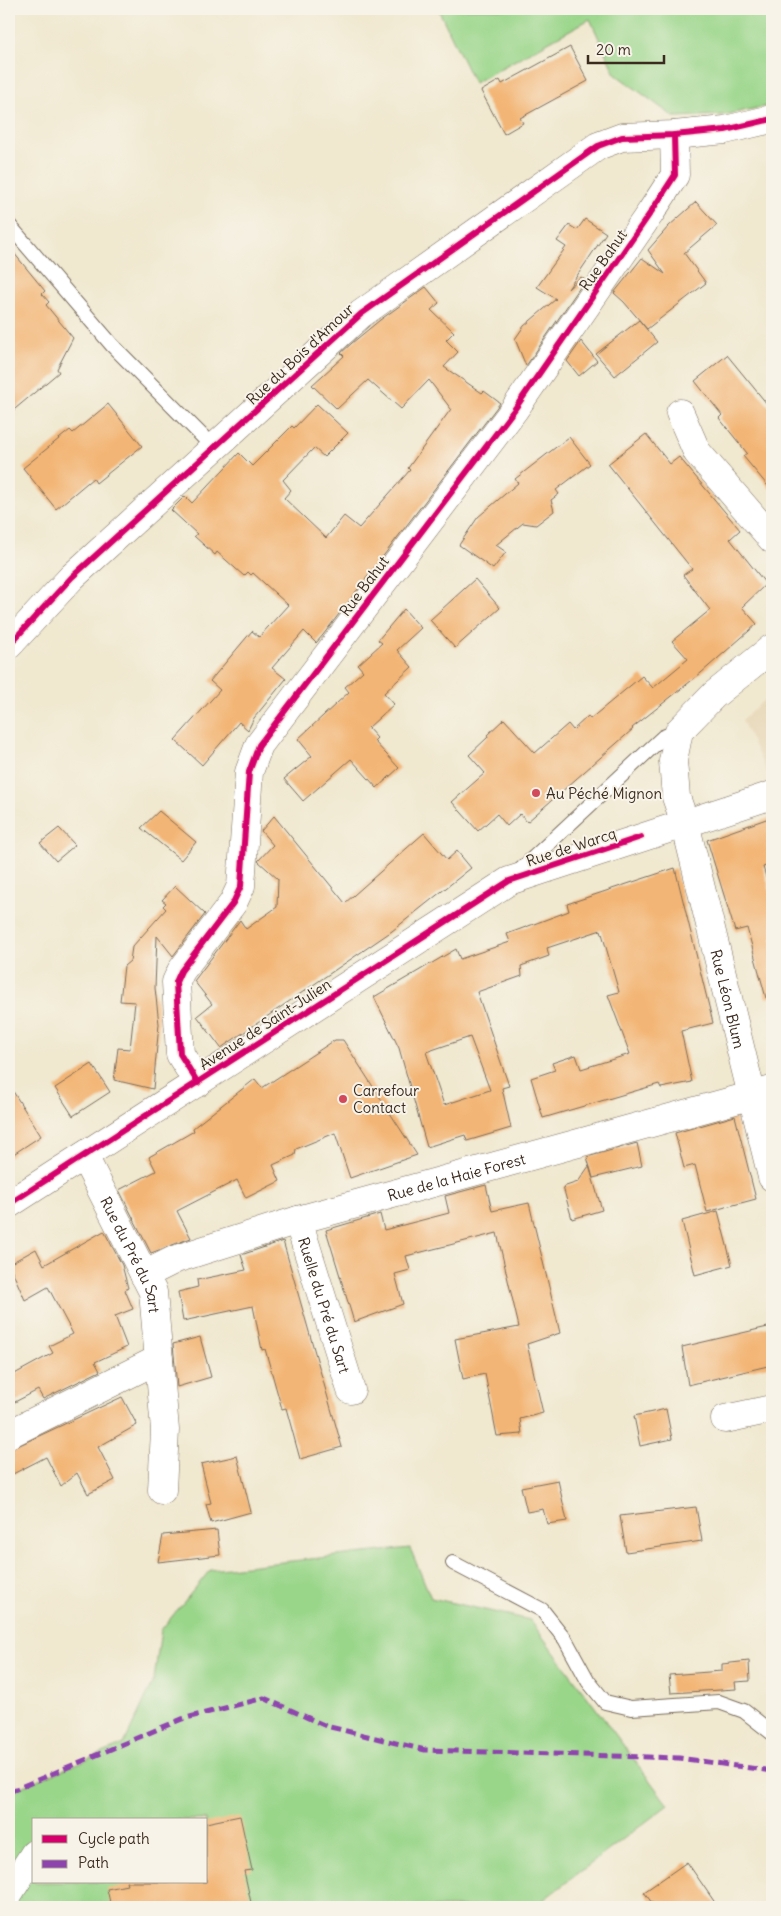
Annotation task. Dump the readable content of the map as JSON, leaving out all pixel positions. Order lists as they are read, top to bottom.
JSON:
{
  "streets": {
    "street": [
      "Rue Bahut",
      "Rue du Bois d'Amour",
      "Rue de Warcq",
      "Rue Léon Blum",
      "Avenue de Saint-Julien",
      "Rue de la Haie Forest",
      "Rue du Pré du Sart",
      "Ruelle du Pré du Sart"
    ]
  },
  "crossings": [
    ["Rue Bahut", "Rue du Bois d'Amour"],
    ["Rue Bahut", "Avenue de Saint-Julien"],
    ["Rue de Warcq", "Rue Léon Blum"],
    ["Rue de Warcq", "Avenue de Saint-Julien"],
    ["Rue Léon Blum", "Rue de la Haie Forest"],
    ["Avenue de Saint-Julien", "Rue du Pré du Sart"],
    ["Rue de la Haie Forest", "Rue du Pré du Sart"],
    ["Rue de la Haie Forest", "Ruelle du Pré du Sart"]
  ],
  "places": ["Au Péché Mignon", "Carrefour Contact"],
  "legend": ["Cycle path", "Path"],
  "scale_bar": "20 m"
}
